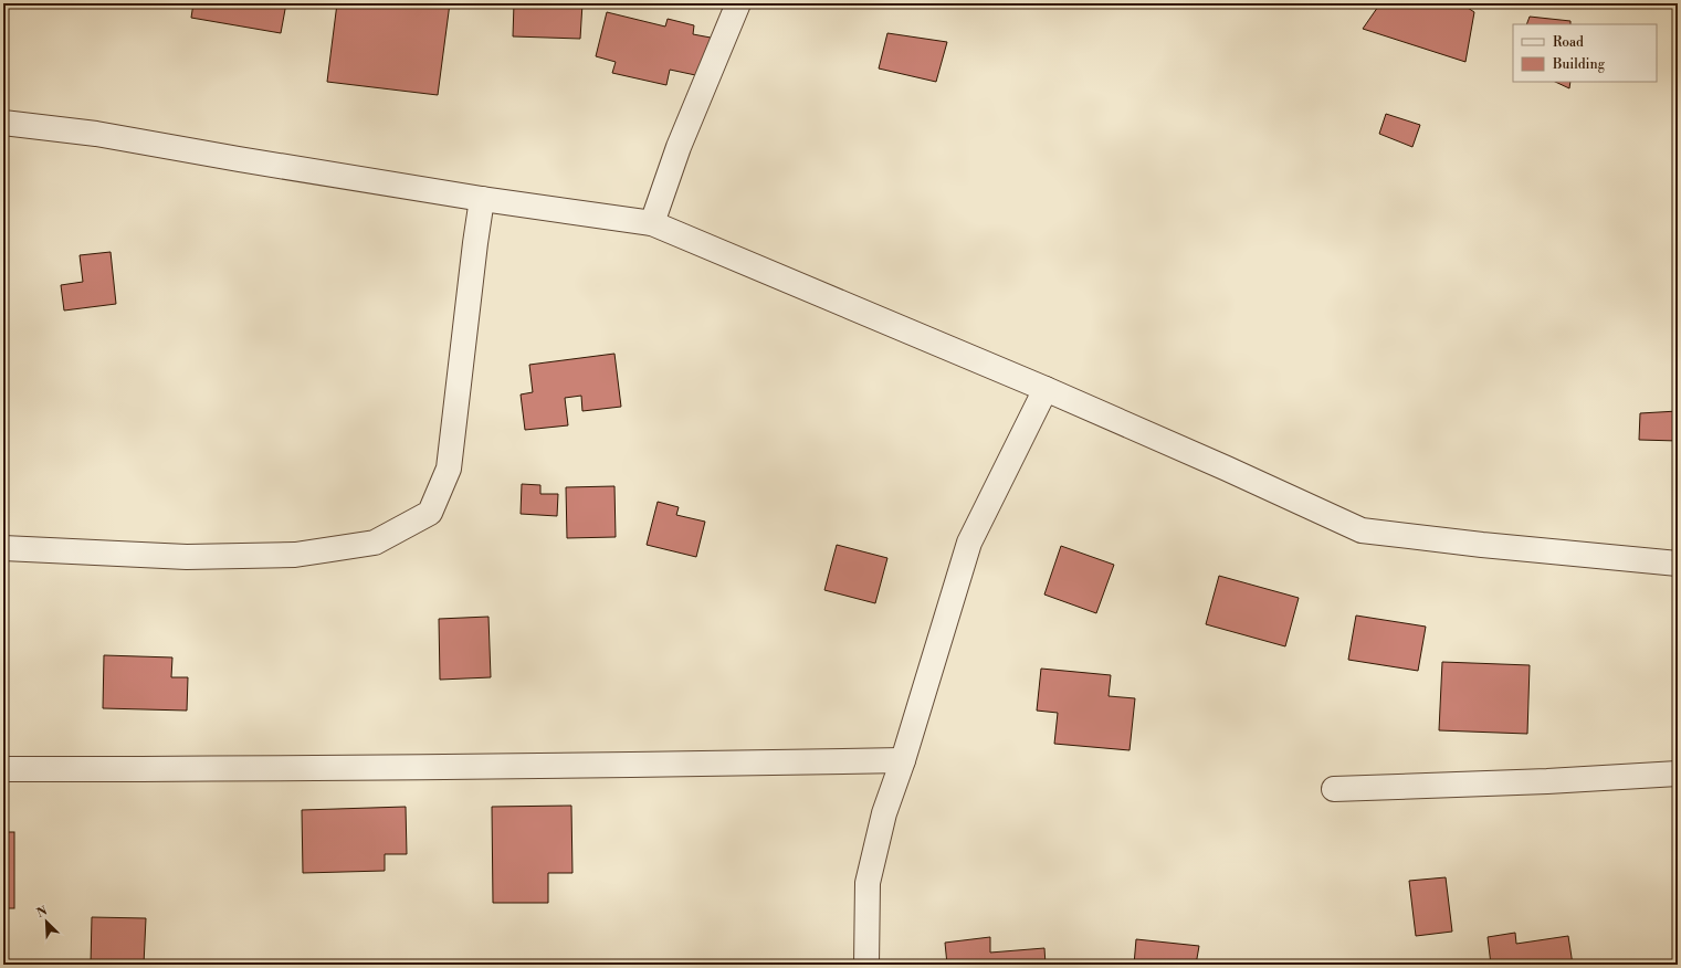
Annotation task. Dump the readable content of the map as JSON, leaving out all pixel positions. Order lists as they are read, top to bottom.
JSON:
{
  "legend": ["Road", "Building"],
  "north": "top left"
}
